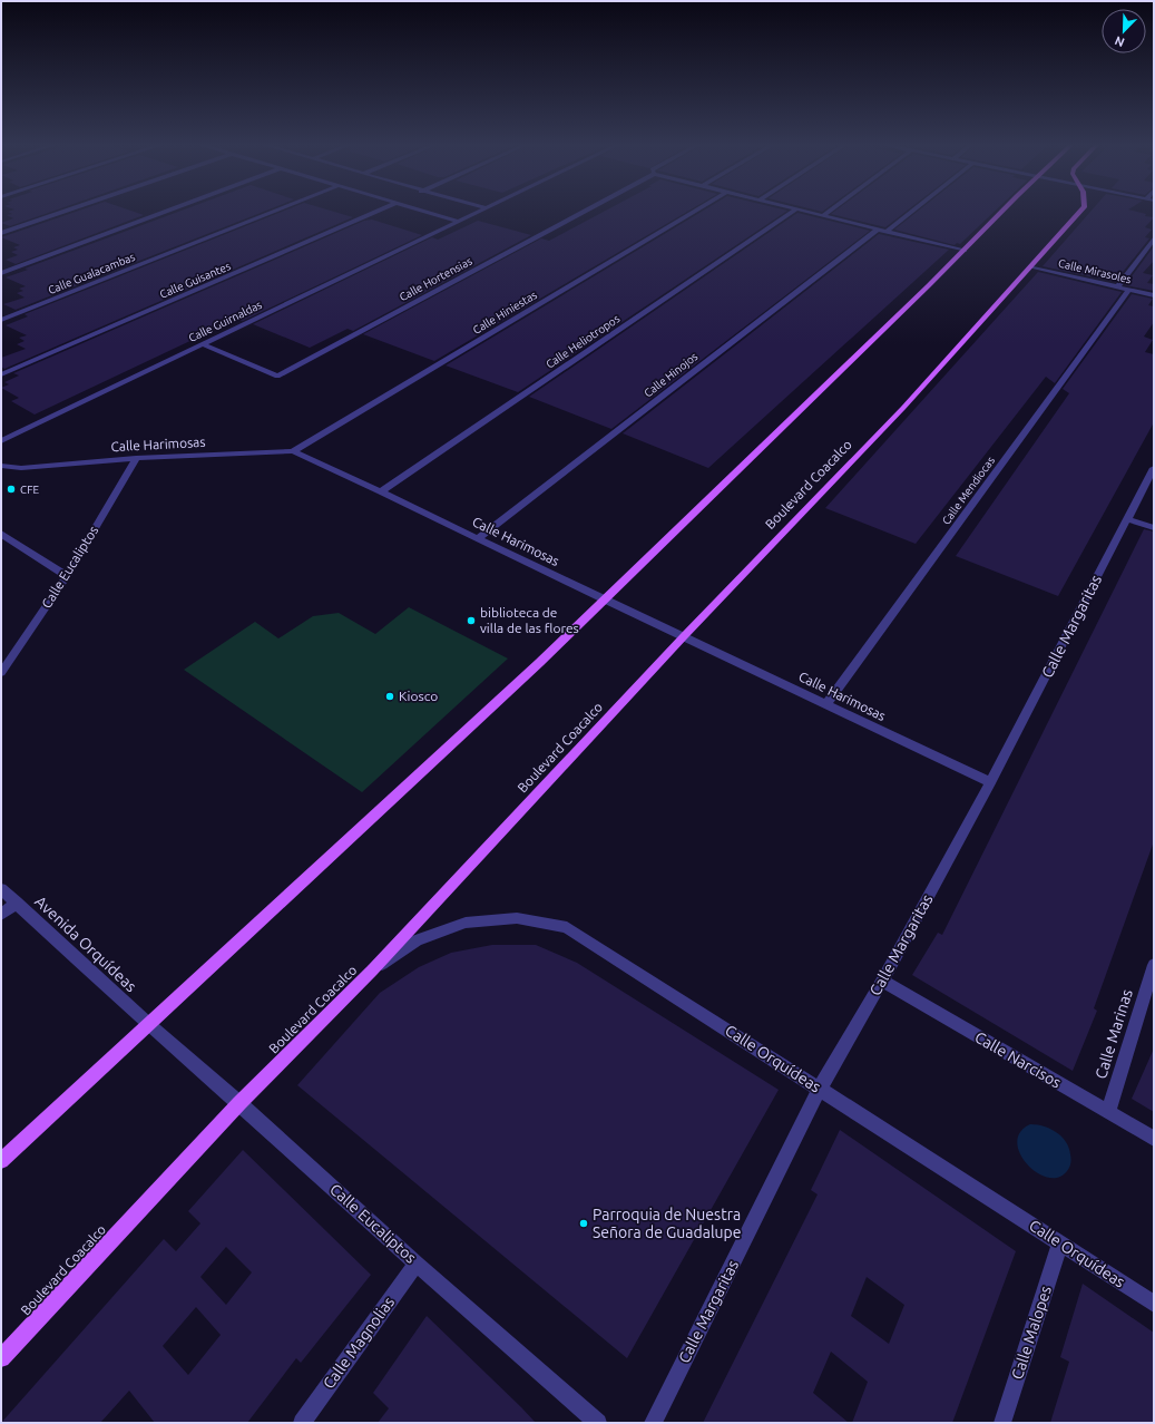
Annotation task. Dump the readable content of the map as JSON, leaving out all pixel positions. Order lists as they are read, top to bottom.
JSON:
{
  "streets": {
    "main road": ["Boulevard Coacalco"],
    "street": [
      "Calle Mirasoles",
      "Calle Gualacambas",
      "Calle Hortensias",
      "Calle Guisantes",
      "Calle Hiniestas",
      "Calle Guirnaldas",
      "Calle Heliotropos",
      "Calle Hinojos",
      "Calle Harimosas",
      "Calle Mendiocas",
      "Calle Eucaliptos",
      "Calle Margaritas",
      "Avenida Orquídeas",
      "Calle Marinas",
      "Calle Orquídeas",
      "Calle Narcisos",
      "Calle Malopes",
      "Calle Magnolias"
    ]
  },
  "crossings": [
    ["Calle Mirasoles", "Boulevard Coacalco"],
    ["Calle Mirasoles", "Calle Mendiocas"],
    ["Calle Hortensias", "Calle Guirnaldas"],
    ["Calle Hiniestas", "Calle Harimosas"],
    ["Calle Heliotropos", "Calle Harimosas"],
    ["Calle Hinojos", "Calle Harimosas"],
    ["Calle Harimosas", "Boulevard Coacalco"],
    ["Calle Harimosas", "Calle Mendiocas"],
    ["Calle Harimosas", "Calle Eucaliptos"],
    ["Calle Harimosas", "Calle Margaritas"],
    ["Boulevard Coacalco", "Calle Eucaliptos"],
    ["Boulevard Coacalco", "Calle Orquídeas"],
    ["Calle Eucaliptos", "Avenida Orquídeas"],
    ["Calle Eucaliptos", "Calle Magnolias"],
    ["Calle Margaritas", "Calle Orquídeas"],
    ["Calle Margaritas", "Calle Narcisos"],
    ["Calle Marinas", "Calle Narcisos"],
    ["Calle Orquídeas", "Calle Malopes"]
  ],
  "places": [
    "CFE",
    "biblioteca de villa de las flores",
    "Kiosco",
    "Parroquia de Nuestra Señora de Guadalupe"
  ],
  "north": "bottom left"
}
